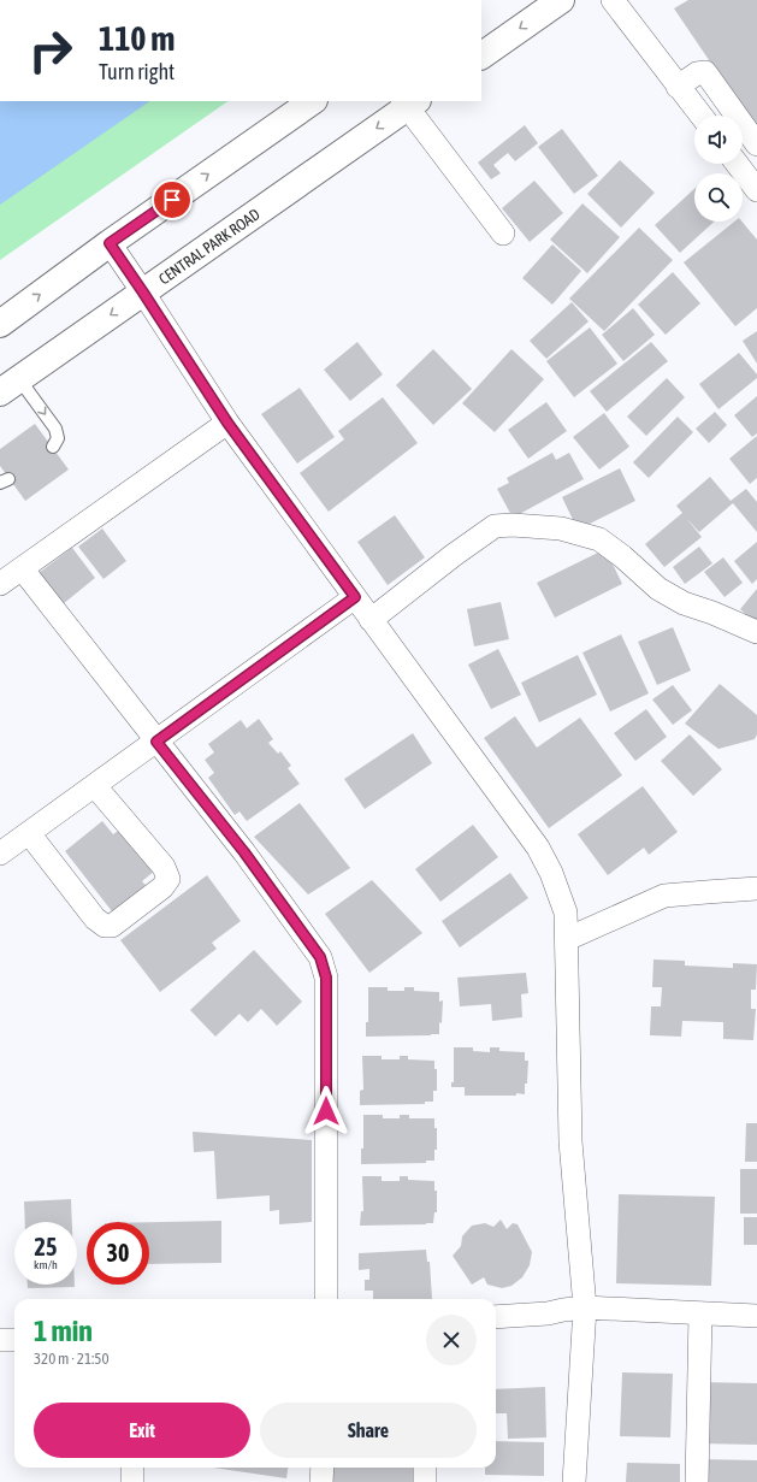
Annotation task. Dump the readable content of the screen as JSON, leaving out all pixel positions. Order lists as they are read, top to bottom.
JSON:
{
  "streets": {
    "main road": ["CENTRAL PARK ROAD"]
  },
  "page": {
    "turn": ["110 m", "Turn right"],
    "speed": "25 km/h",
    "limit": "30",
    "heading": ["1 min", "320 m · 21:50"],
    "buttons": ["Exit", "Share"]
  }
}
